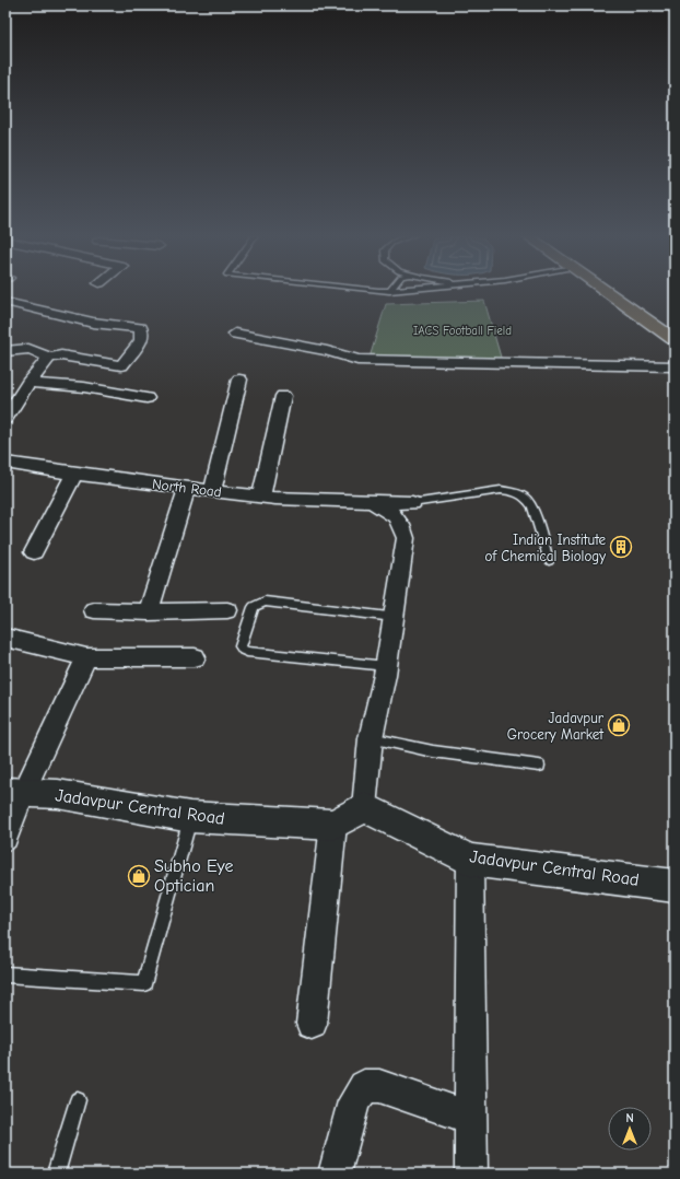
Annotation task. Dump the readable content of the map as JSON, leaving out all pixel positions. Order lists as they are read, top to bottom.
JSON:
{
  "streets": {
    "street": ["North Road", "Jadavpur Central Road"]
  },
  "crossings": [
    ["North Road", "Jadavpur Central Road"]
  ],
  "parks": ["IACS Football Field"],
  "places": {
    "building": ["Indian Institute of Chemical Biology"],
    "shop": ["Jadavpur Grocery Market", "Subho Eye Optician"]
  },
  "north": "top"
}
